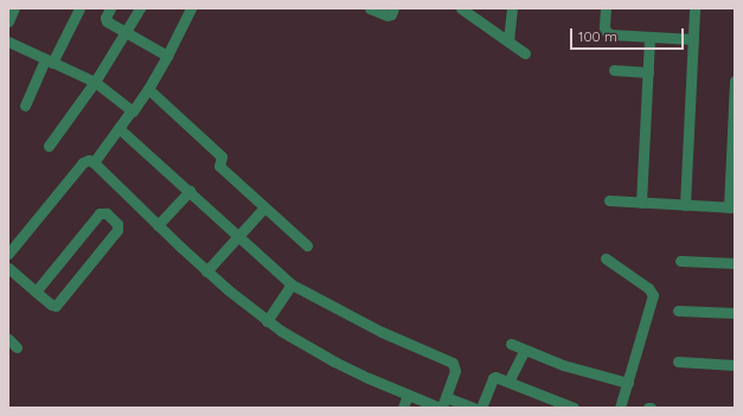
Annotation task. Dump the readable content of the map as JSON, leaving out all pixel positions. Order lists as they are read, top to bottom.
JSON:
{
  "scale_bar": "100 m"
}
